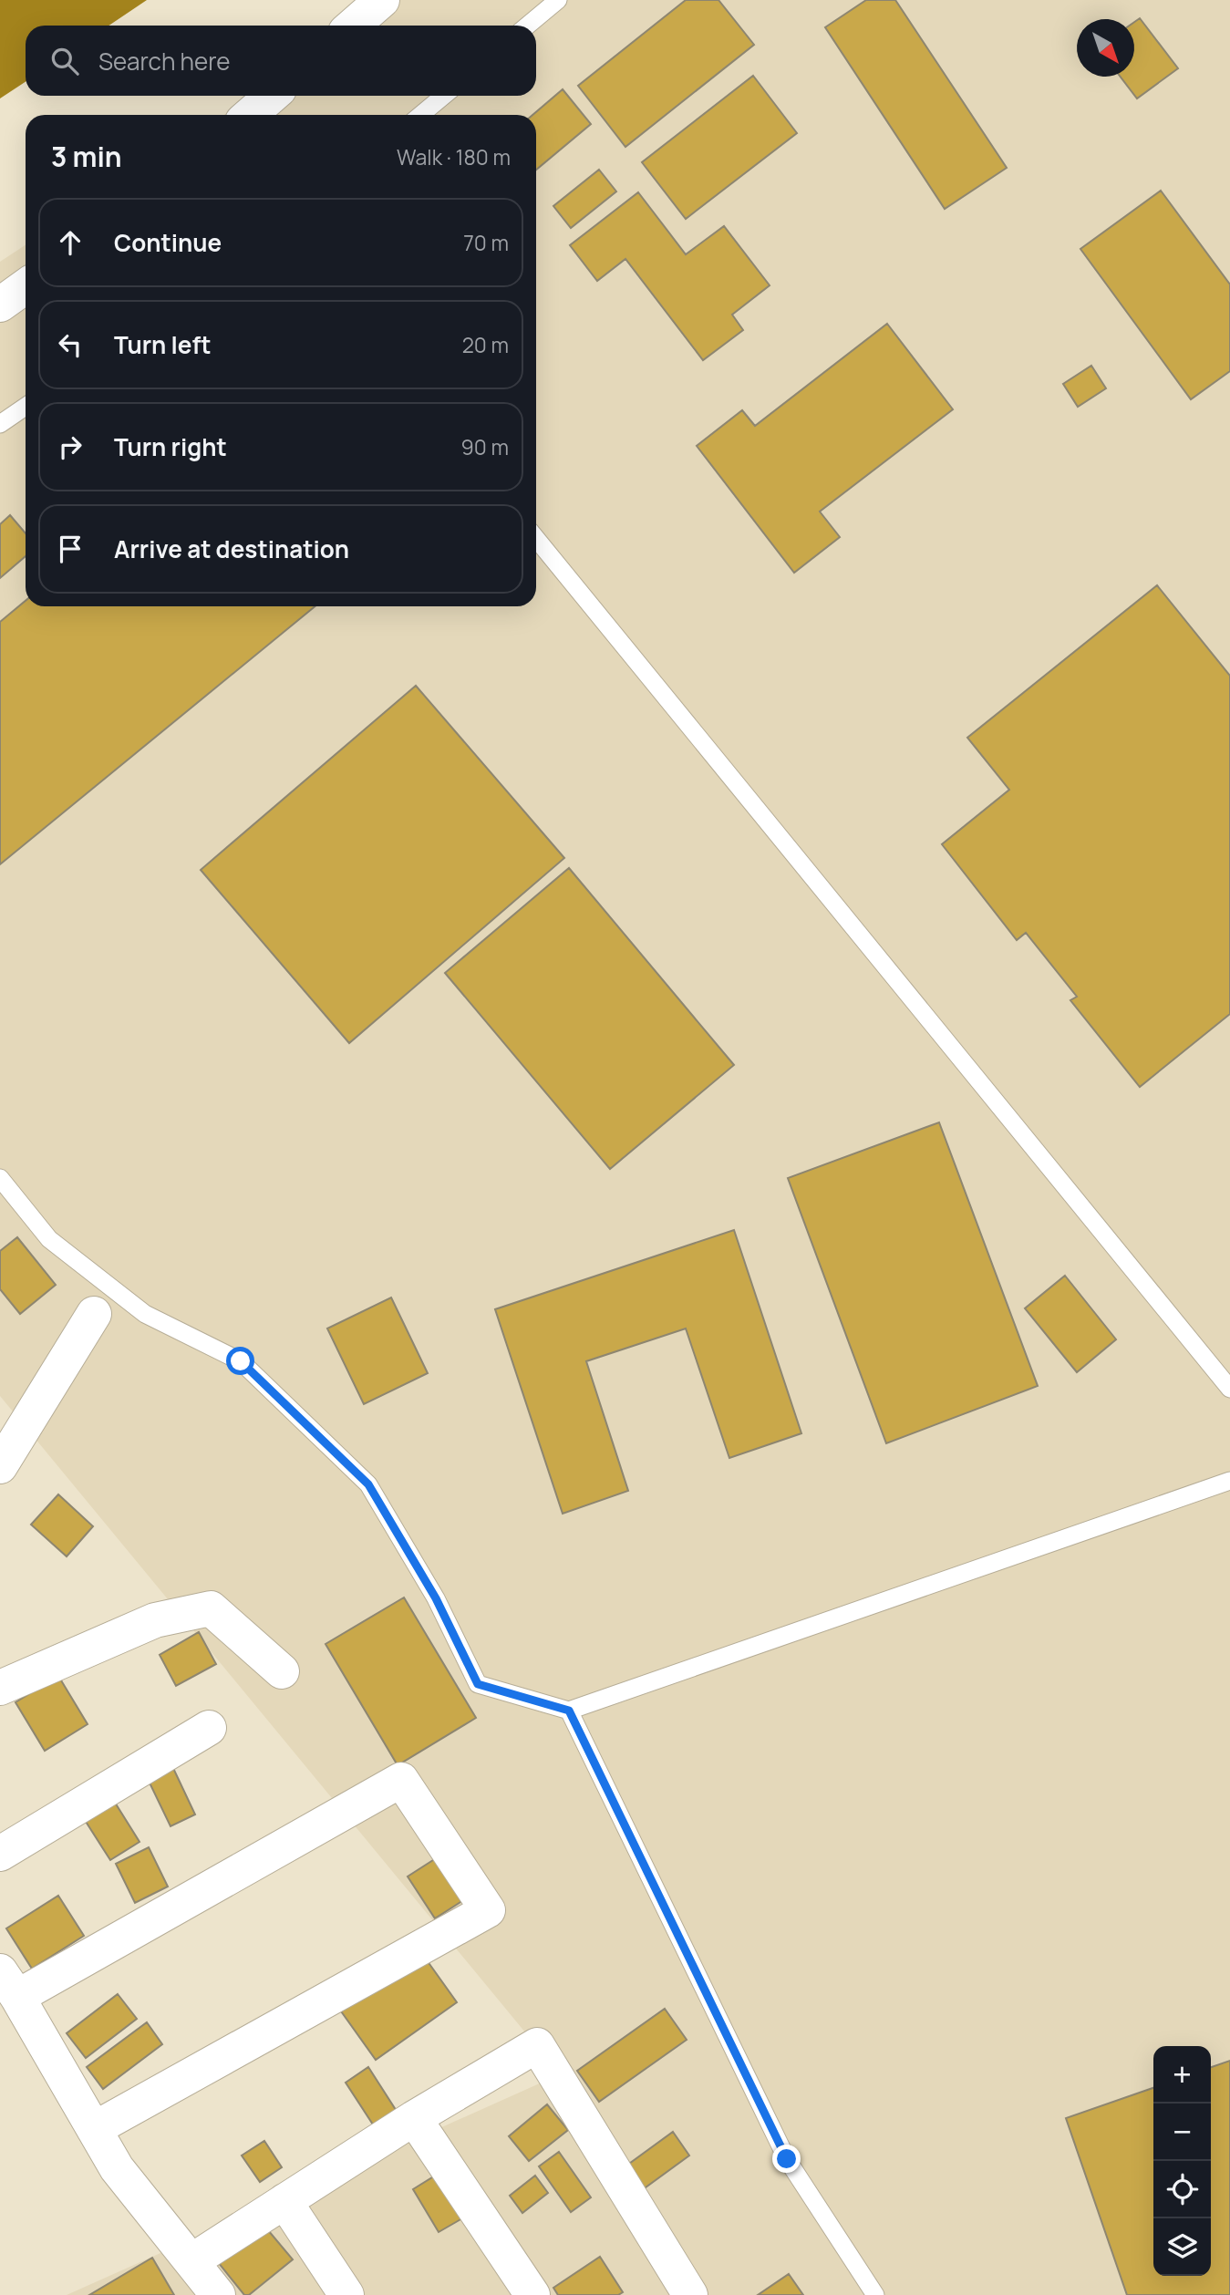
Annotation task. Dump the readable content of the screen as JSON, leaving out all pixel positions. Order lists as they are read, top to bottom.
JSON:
{
  "north": "bottom right",
  "page": {
    "search": "Search here",
    "heading": ["3 min", "Walk · 180 m"],
    "list": [
      ["Continue", "70 m"],
      ["Turn left", "20 m"],
      ["Turn right", "90 m"],
      "Arrive at destination"
    ],
    "map_buttons": ["+", "−"]
  }
}
